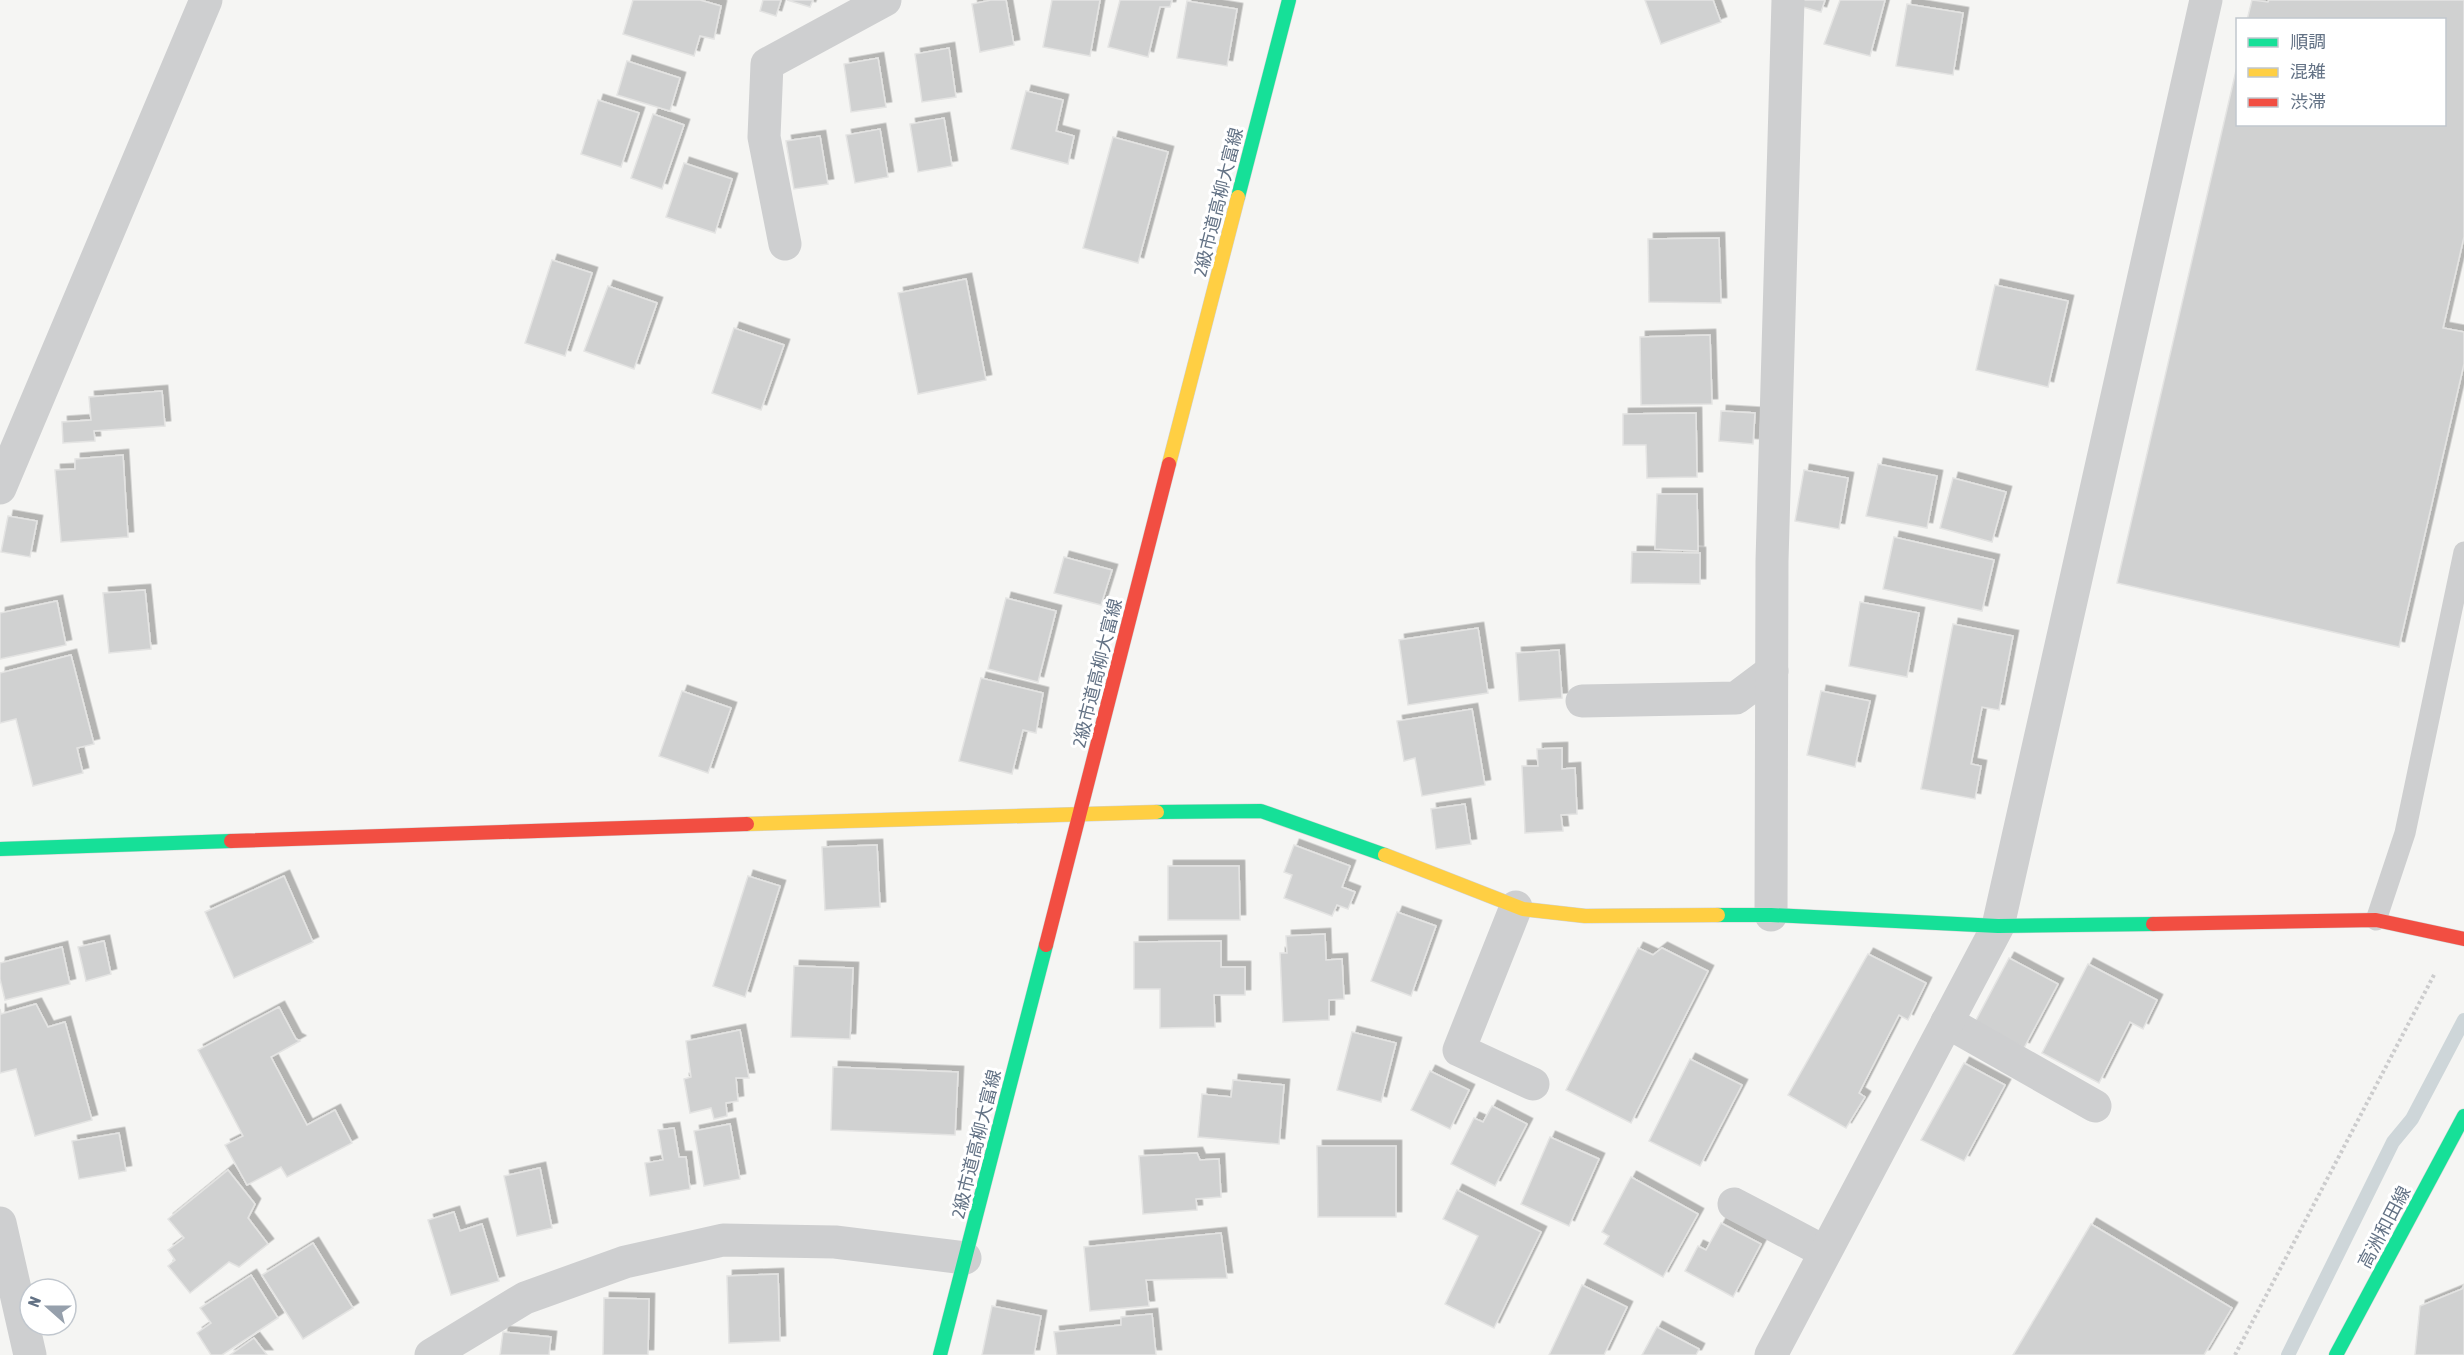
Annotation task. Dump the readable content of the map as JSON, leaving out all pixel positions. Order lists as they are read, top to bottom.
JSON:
{
  "streets": {
    "street": ["2級市道高柳大富線", "高洲和田線"]
  },
  "legend": ["順調", "混雑", "渋滞"],
  "north": "left"
}
